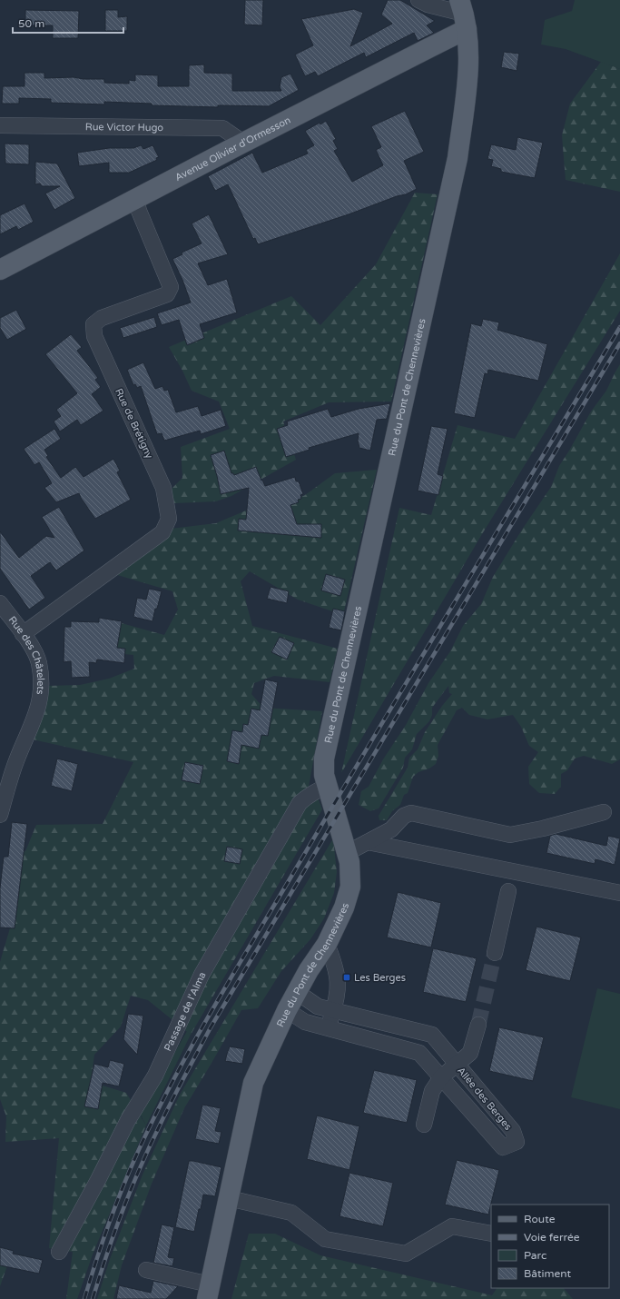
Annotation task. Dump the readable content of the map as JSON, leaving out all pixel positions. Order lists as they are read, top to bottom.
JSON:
{
  "streets": {
    "main road": ["Avenue Olivier d'Ormesson", "Rue du Pont de Chennevières"],
    "street": [
      "Rue Victor Hugo",
      "Rue de Brétigny",
      "Rue des Châtelets",
      "Passage de l'Alma",
      "Allée des Berges"
    ]
  },
  "crossings": [
    ["Rue Victor Hugo", "Avenue Olivier d'Ormesson"],
    ["Avenue Olivier d'Ormesson", "Rue du Pont de Chennevières"],
    ["Avenue Olivier d'Ormesson", "Rue de Brétigny"],
    ["Rue du Pont de Chennevières", "Passage de l'Alma"],
    ["Rue du Pont de Chennevières", "Allée des Berges"],
    ["Rue de Brétigny", "Rue des Châtelets"]
  ],
  "places": {
    "transit": ["Les Berges"]
  },
  "legend": [
    "Route",
    "Voie ferrée",
    "Parc",
    "Bâtiment"
  ],
  "scale_bar": "50 m"
}
